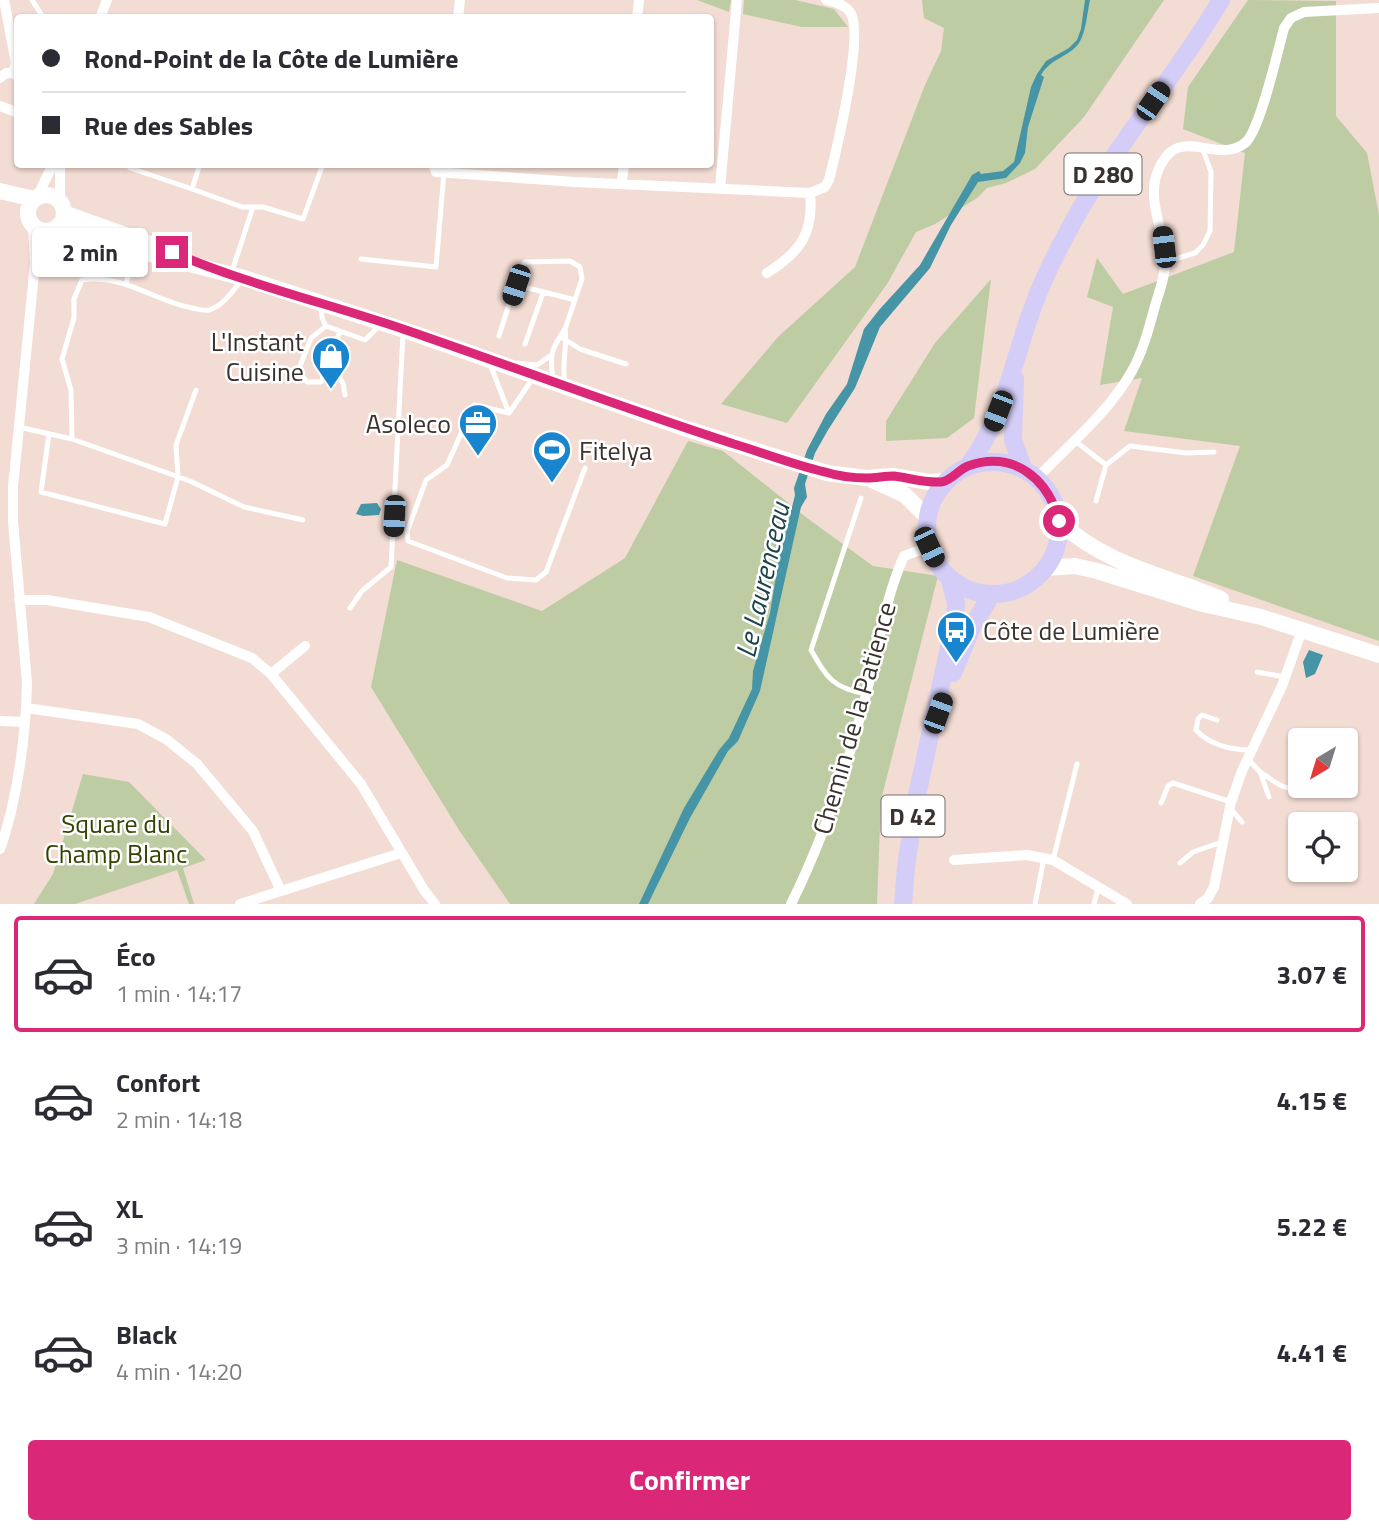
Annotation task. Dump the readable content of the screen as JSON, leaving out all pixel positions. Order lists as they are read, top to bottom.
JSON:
{
  "streets": {
    "main road": ["D 280", "D 42"],
    "street": ["Chemin de la Patience"]
  },
  "crossings": [
    ["D 280", "Chemin de la Patience"],
    ["D 280", "D 42"],
    ["Chemin de la Patience", "D 42"]
  ],
  "water": ["Le Laurenceau"],
  "parks": ["Square du Champ Blanc"],
  "places": {
    "shop": ["L'Instant Cuisine"],
    "office": ["Asoleco"],
    "sports": ["Fitelya"],
    "bus stop": ["Côte de Lumière"]
  },
  "north": "bottom left",
  "page": {
    "banner": ["Rond-Point de la Côte de Lumière", "Rue des Sables"],
    "bubble": "2 min",
    "list": [
      {
        "name": "Éco",
        "note": "1 min · 14:17",
        "value": "3.07 €"
      },
      {
        "name": "Confort",
        "note": "2 min · 14:18",
        "value": "4.15 €"
      },
      {
        "name": "XL",
        "note": "3 min · 14:19",
        "value": "5.22 €"
      },
      {
        "name": "Black",
        "note": "4 min · 14:20",
        "value": "4.41 €"
      }
    ],
    "buttons": "Confirmer"
  }
}
